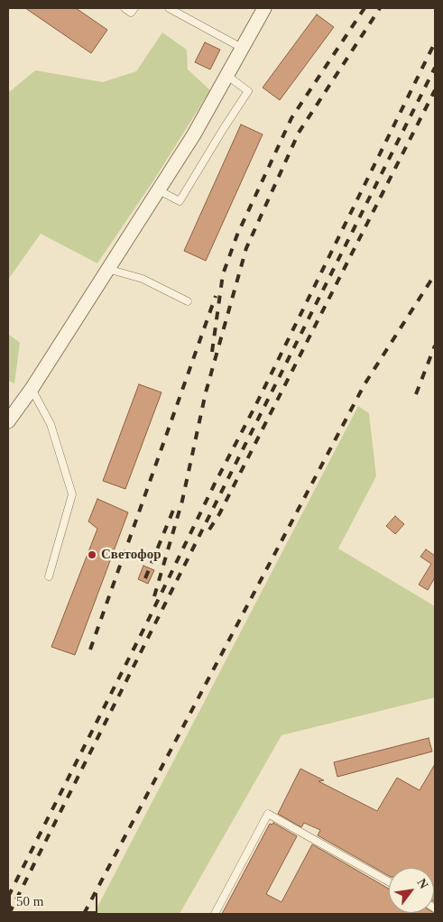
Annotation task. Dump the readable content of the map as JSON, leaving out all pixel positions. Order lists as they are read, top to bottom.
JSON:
{
  "places": ["Светофор"],
  "scale_bar": "50 m",
  "north": "top right"
}
